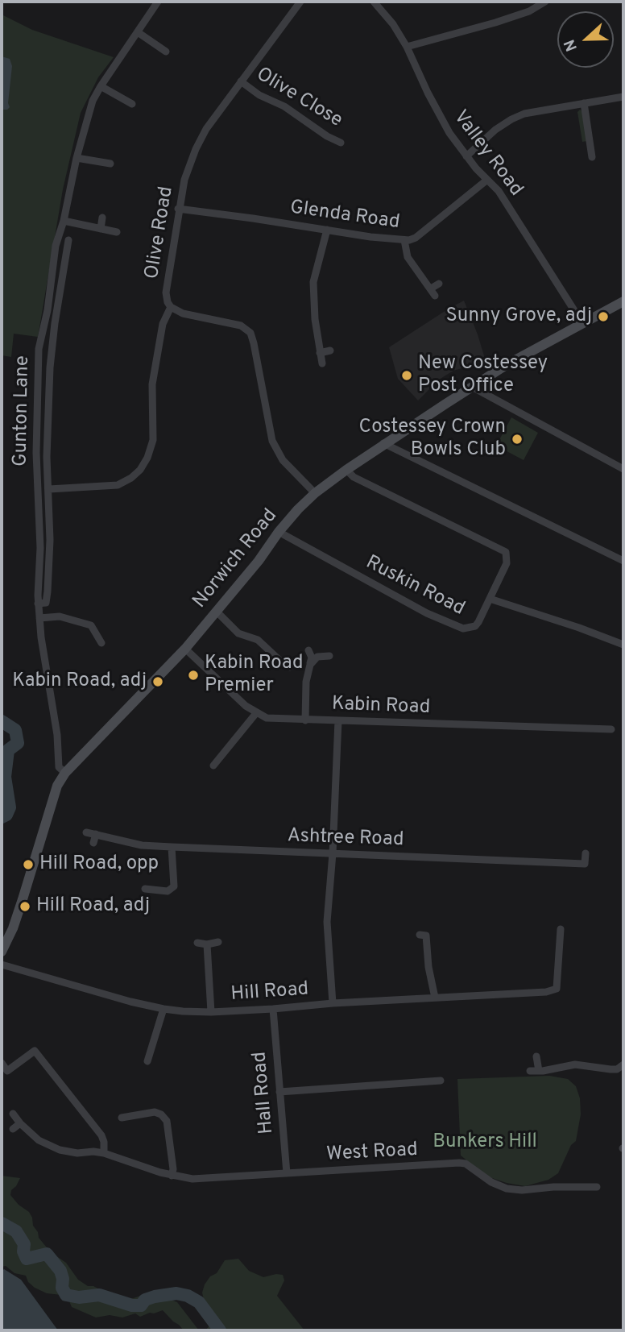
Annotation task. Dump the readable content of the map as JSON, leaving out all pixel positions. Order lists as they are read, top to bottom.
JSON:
{
  "streets": {
    "street": [
      "Olive Close",
      "Valley Road",
      "Glenda Road",
      "Olive Road",
      "Gunton Lane",
      "Norwich Road",
      "Ruskin Road",
      "Kabin Road",
      "Ashtree Road",
      "Hill Road",
      "Hall Road",
      "West Road"
    ]
  },
  "crossings": [
    ["Olive Close", "Olive Road"],
    ["Valley Road", "Glenda Road"],
    ["Valley Road", "Norwich Road"],
    ["Glenda Road", "Olive Road"],
    ["Olive Road", "Gunton Lane"],
    ["Gunton Lane", "Norwich Road"],
    ["Norwich Road", "Ruskin Road"],
    ["Norwich Road", "Kabin Road"],
    ["Hill Road", "Hall Road"],
    ["Hall Road", "West Road"]
  ],
  "parks": ["Bunkers Hill"],
  "places": [
    "Sunny Grove, adj",
    "New Costessey Post Office",
    "Costessey Crown Bowls Club",
    "Kabin Road Premier",
    "Kabin Road, adj",
    "Hill Road, opp",
    "Hill Road, adj"
  ],
  "north": "left"
}
